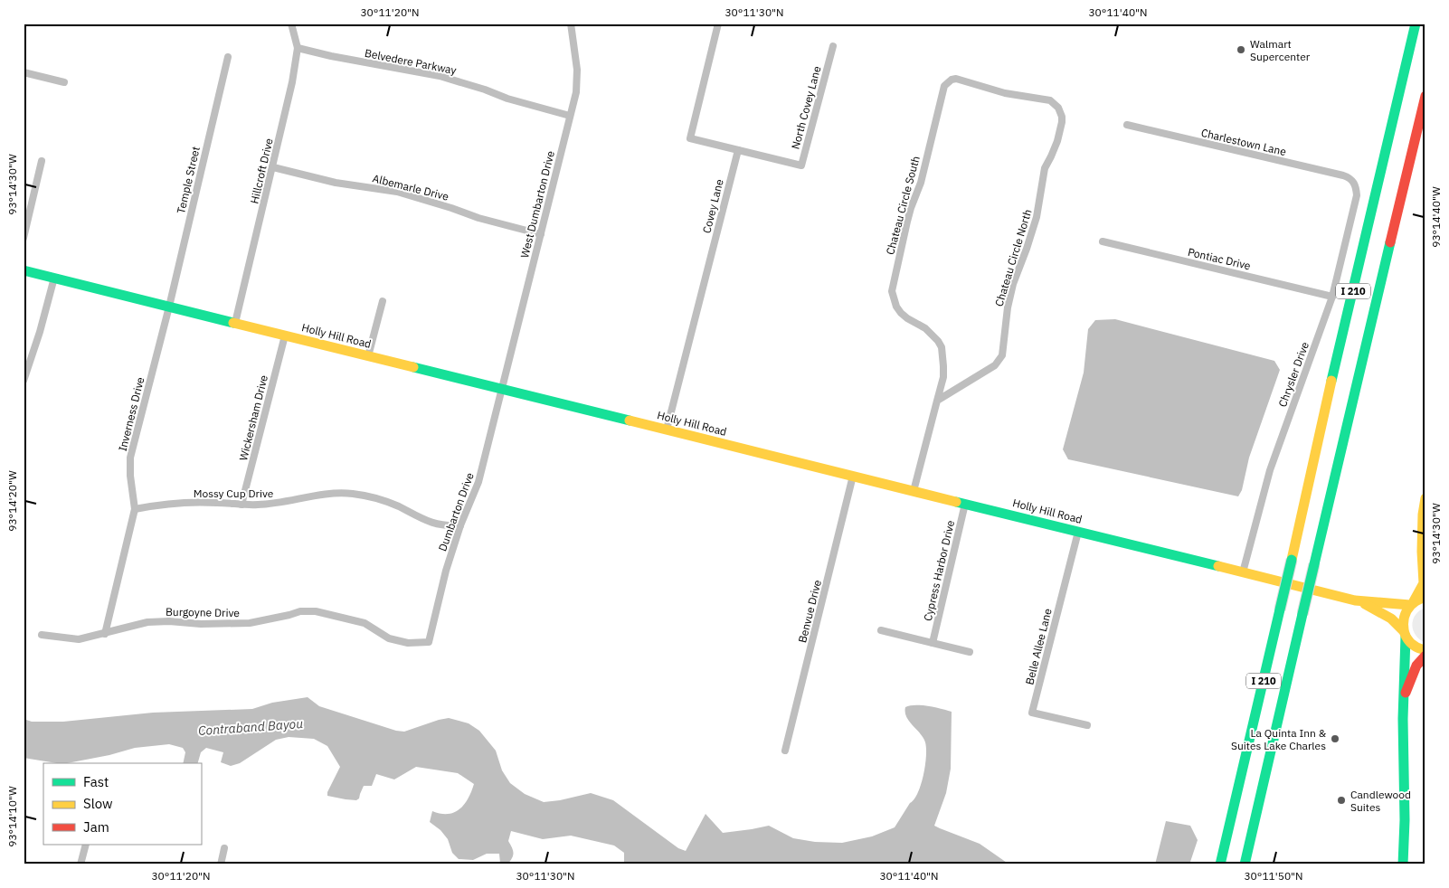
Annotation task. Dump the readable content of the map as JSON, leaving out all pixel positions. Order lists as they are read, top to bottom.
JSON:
{
  "streets": {
    "main road": ["I 210", "Holly Hill Road"],
    "street": [
      "Belvedere Parkway",
      "North Covey Lane",
      "Charlestown Lane",
      "Hillcroft Drive",
      "Temple Street",
      "Albemarle Drive",
      "West Dumbarton Drive",
      "Chateau Circle South",
      "Covey Lane",
      "Chateau Circle North",
      "Pontiac Drive",
      "Chrysler Drive",
      "Inverness Drive",
      "Wickersham Drive",
      "Mossy Cup Drive",
      "Dumbarton Drive",
      "Cypress Harbor Drive",
      "Benvue Drive",
      "Burgoyne Drive",
      "Belle Allee Lane"
    ]
  },
  "crossings": [
    ["Belvedere Parkway", "Hillcroft Drive"],
    ["Belvedere Parkway", "West Dumbarton Drive"],
    ["North Covey Lane", "Covey Lane"],
    ["Charlestown Lane", "Chrysler Drive"],
    ["Hillcroft Drive", "Albemarle Drive"],
    ["Hillcroft Drive", "Holly Hill Road"],
    ["Temple Street", "Holly Hill Road"],
    ["Temple Street", "Inverness Drive"],
    ["Albemarle Drive", "West Dumbarton Drive"],
    ["West Dumbarton Drive", "Holly Hill Road"],
    ["West Dumbarton Drive", "Dumbarton Drive"],
    ["Chateau Circle South", "Chateau Circle North"],
    ["Covey Lane", "Holly Hill Road"],
    ["Pontiac Drive", "Chrysler Drive"],
    ["Holly Hill Road", "Chrysler Drive"],
    ["Holly Hill Road", "Inverness Drive"],
    ["Holly Hill Road", "Wickersham Drive"],
    ["Holly Hill Road", "Dumbarton Drive"],
    ["Holly Hill Road", "Cypress Harbor Drive"],
    ["Holly Hill Road", "Benvue Drive"],
    ["Holly Hill Road", "Belle Allee Lane"],
    ["Inverness Drive", "Mossy Cup Drive"],
    ["Inverness Drive", "Burgoyne Drive"],
    ["Wickersham Drive", "Mossy Cup Drive"],
    ["Mossy Cup Drive", "Dumbarton Drive"],
    ["Dumbarton Drive", "Burgoyne Drive"]
  ],
  "water": ["Contraband Bayou"],
  "places": ["Walmart Supercenter", "La Quinta Inn & Suites Lake Charles", "Candlewood Suites"],
  "legend": ["Fast", "Slow", "Jam"],
  "coordinates": [
    "30°11'20\"N",
    "30°11'30\"N",
    "30°11'40\"N",
    "93°14'30\"W",
    "93°14'40\"W",
    "93°14'20\"W",
    "93°14'10\"W",
    "30°11'50\"N"
  ]
}
